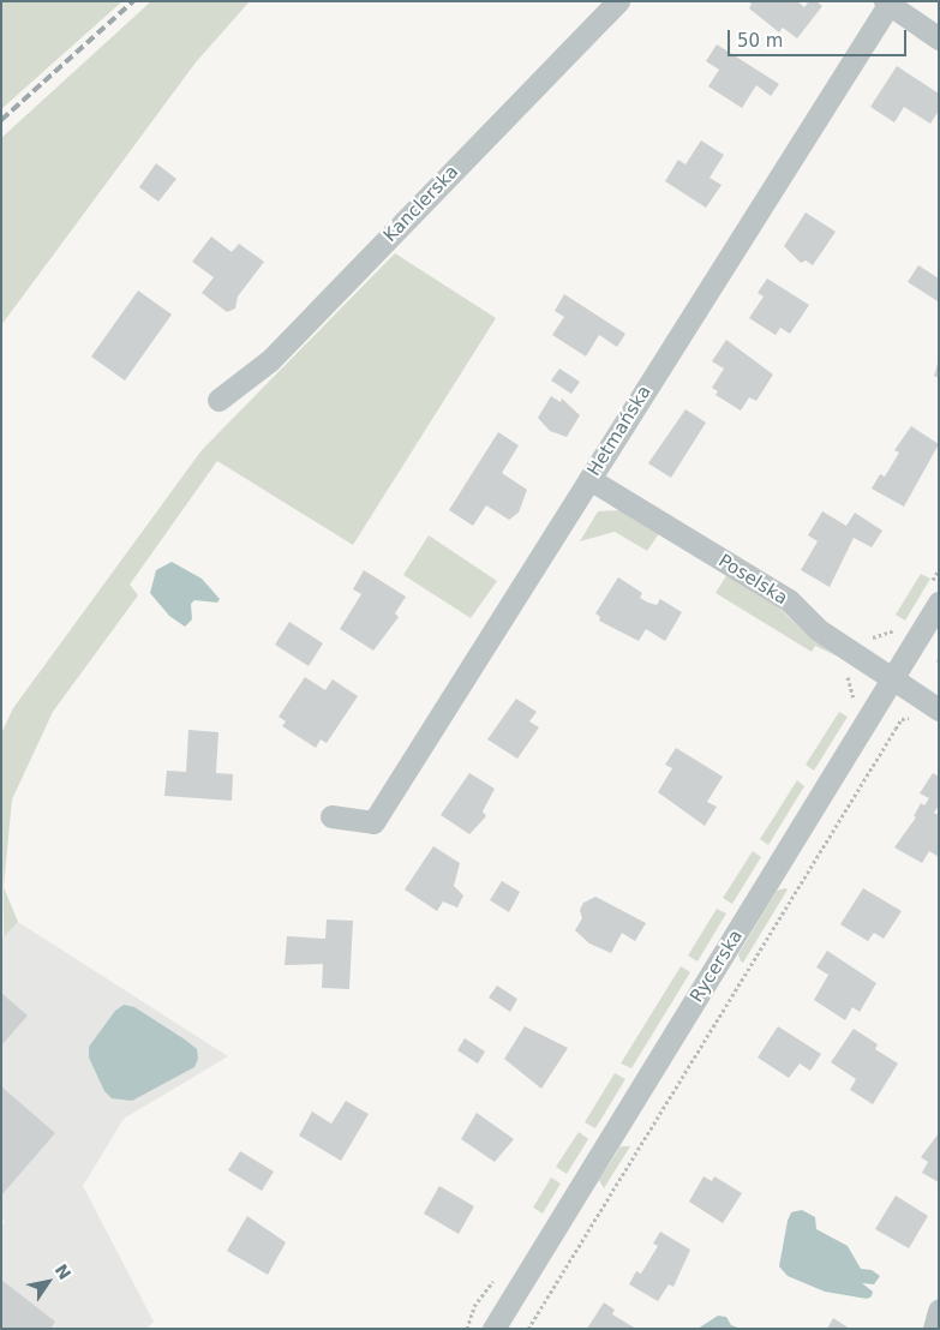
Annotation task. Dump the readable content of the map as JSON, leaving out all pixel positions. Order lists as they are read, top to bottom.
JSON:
{
  "streets": {
    "street": [
      "Kanclerska",
      "Hetmańska",
      "Poselska",
      "Rycerska"
    ]
  },
  "crossings": [
    ["Hetmańska", "Poselska"],
    ["Poselska", "Rycerska"]
  ],
  "scale_bar": "50 m",
  "north": "top right"
}
